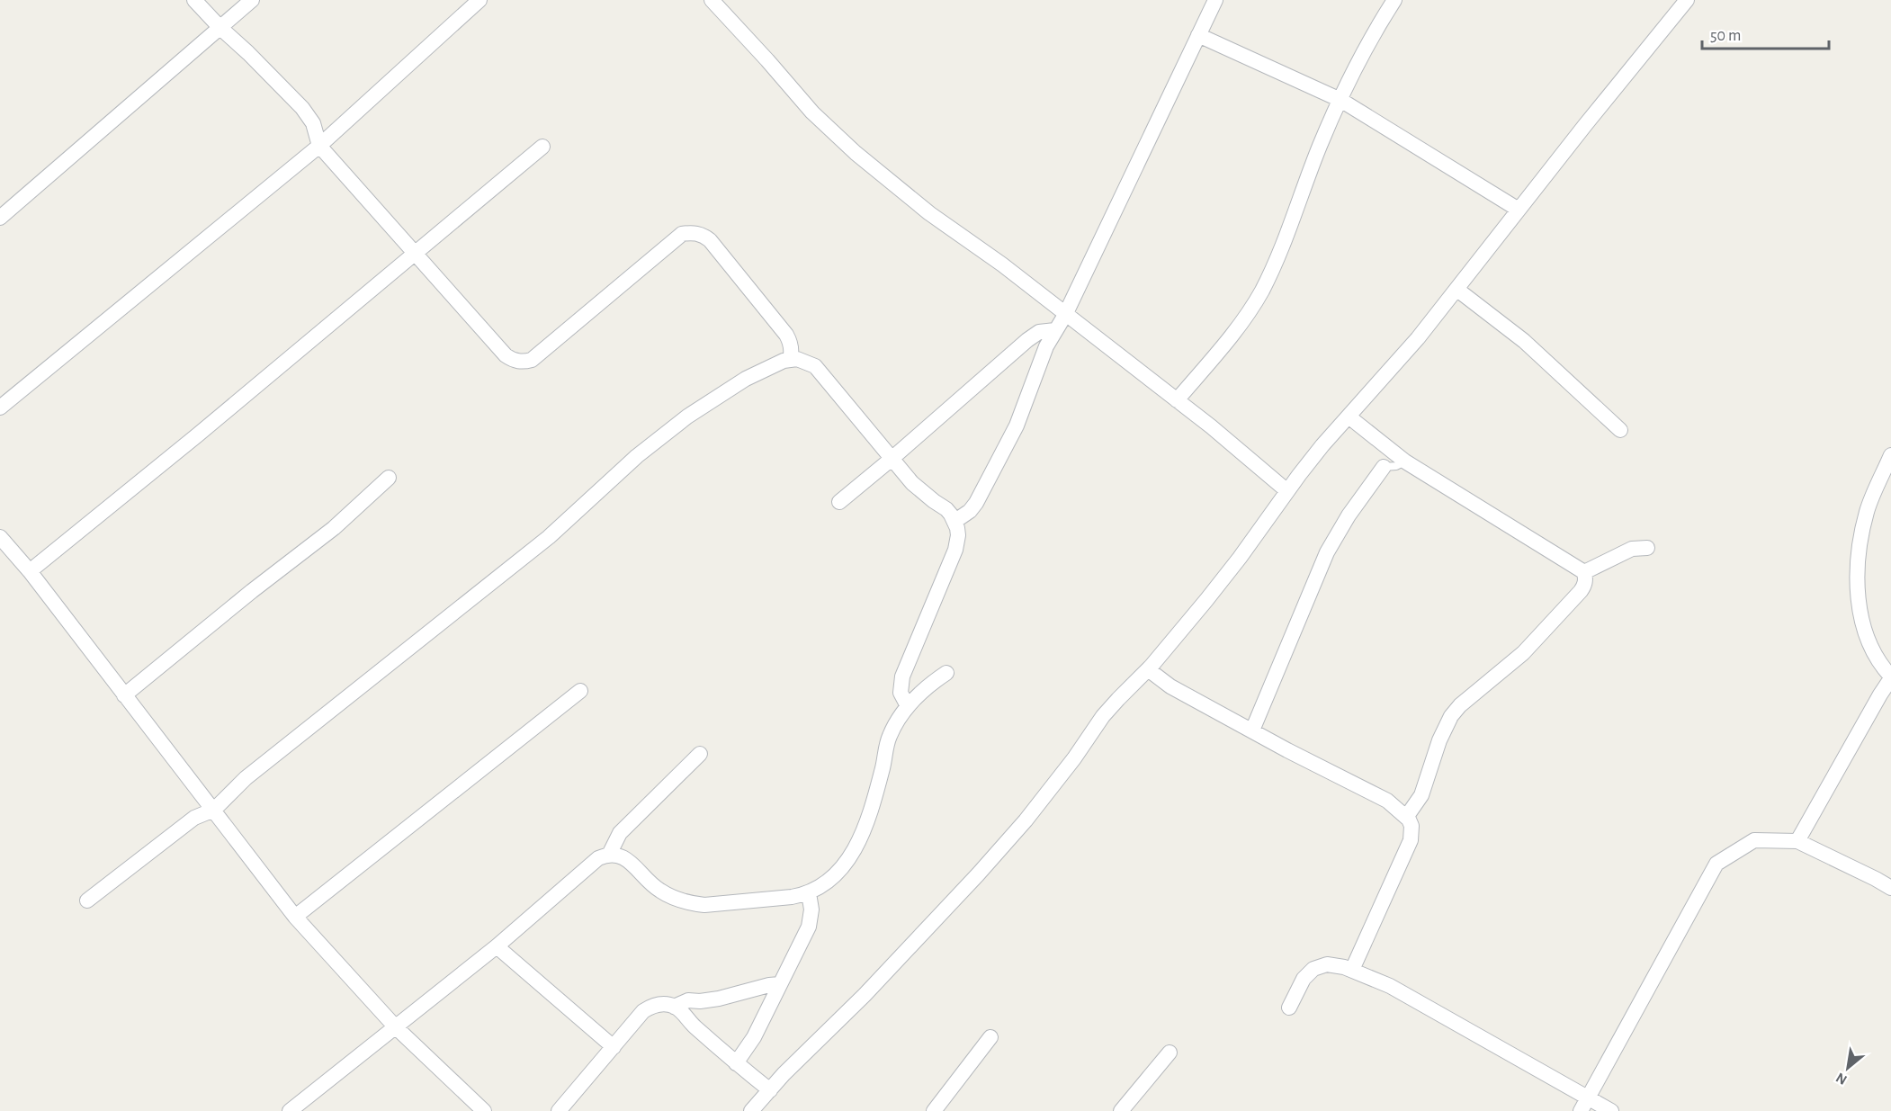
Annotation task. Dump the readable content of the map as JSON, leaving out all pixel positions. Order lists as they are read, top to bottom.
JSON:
{
  "scale_bar": "50 m",
  "north": "bottom left"
}
